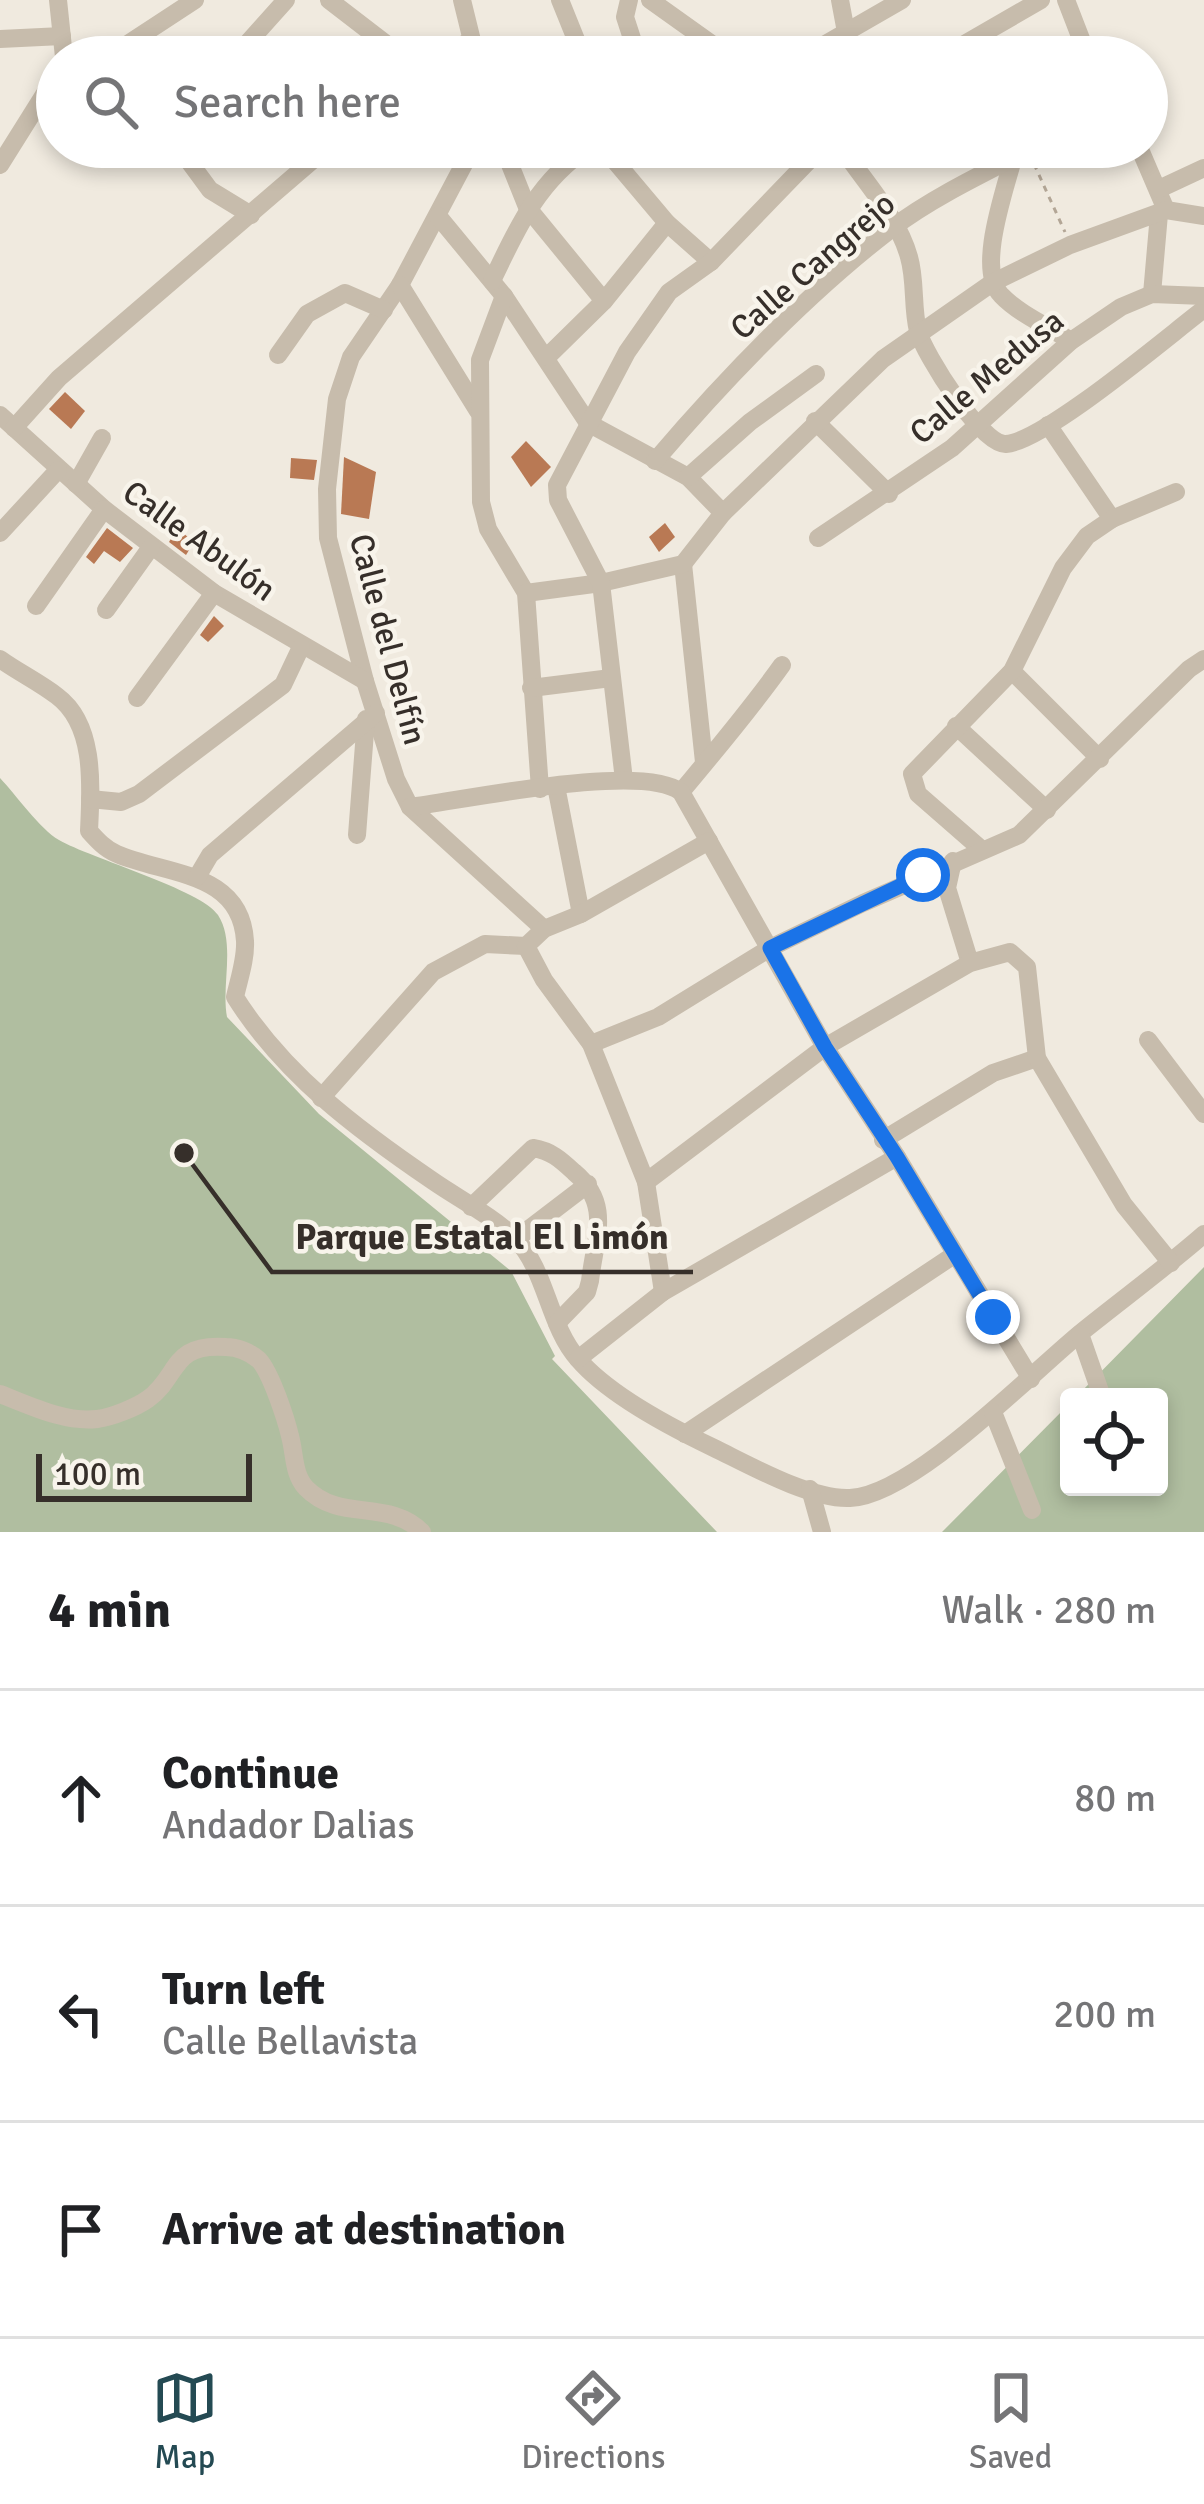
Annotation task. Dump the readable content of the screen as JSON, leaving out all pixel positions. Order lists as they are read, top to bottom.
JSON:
{
  "streets": {
    "street": [
      "Calle Cangrejo",
      "Calle Medusa",
      "Calle Abulón",
      "Calle del Delfín"
    ]
  },
  "crossings": [
    ["Calle Abulón", "Calle del Delfín"]
  ],
  "places": ["Parque Estatal El Limón"],
  "scale_bar": "100 m",
  "page": {
    "search": "Search here",
    "scale": "100 m",
    "heading": ["4 min", "Walk · 280 m"],
    "list": [
      ["Continue", "Andador Dalias", "80 m"],
      ["Turn left", "Calle Bellavista", "200 m"],
      "Arrive at destination"
    ],
    "nav": ["Map", "Directions", "Saved"]
  }
}
